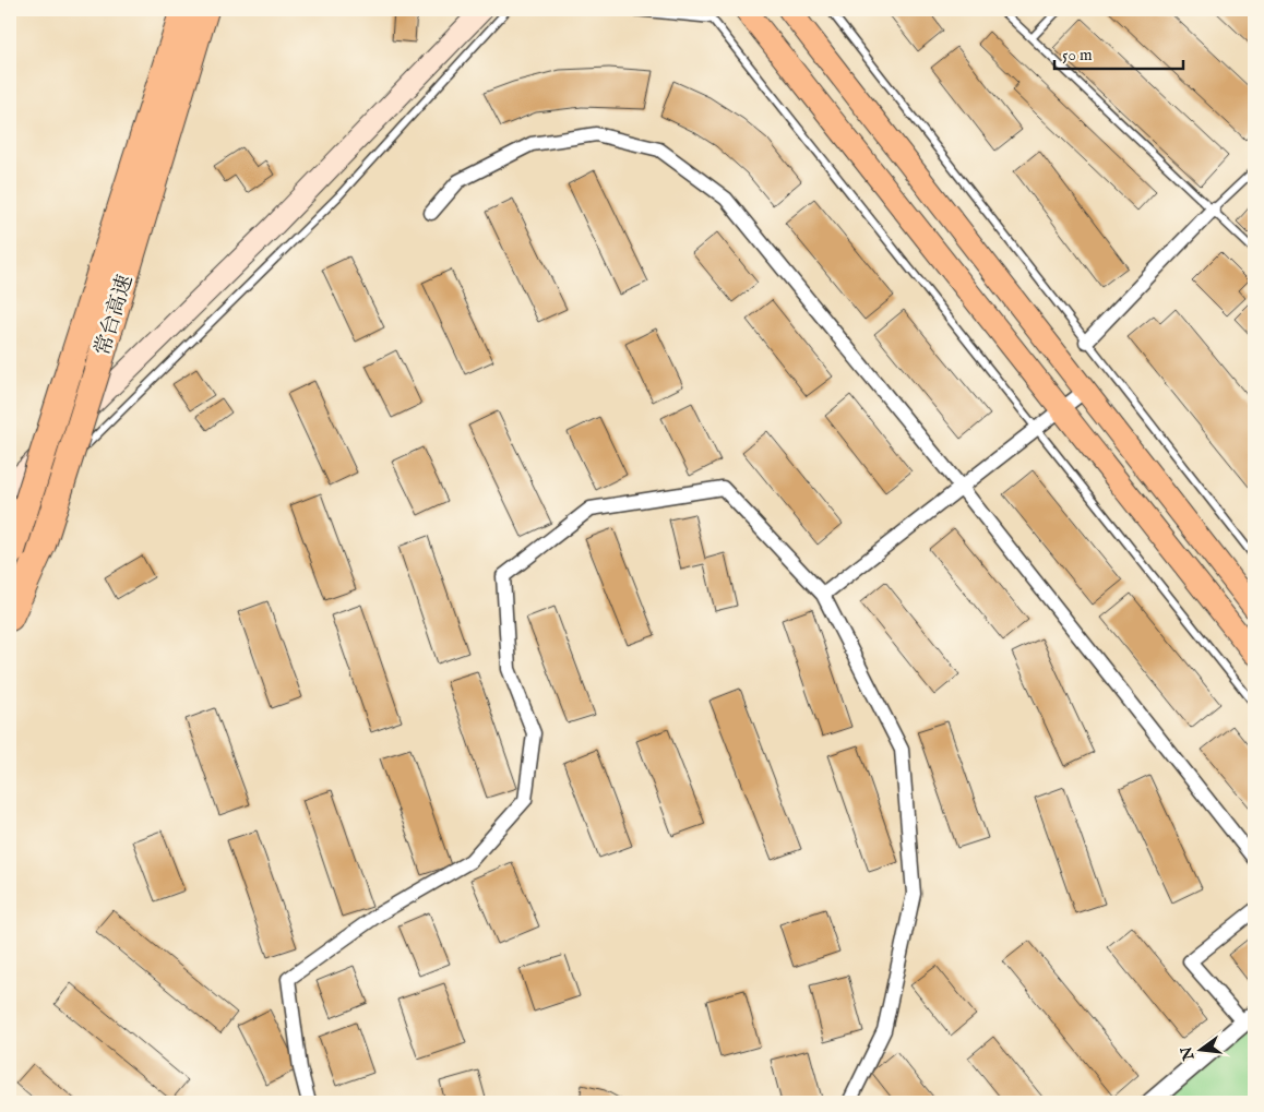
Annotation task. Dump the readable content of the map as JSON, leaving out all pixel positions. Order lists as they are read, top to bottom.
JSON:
{
  "streets": {
    "highway": ["常台高速"]
  },
  "scale_bar": "50 m",
  "north": "left"
}
